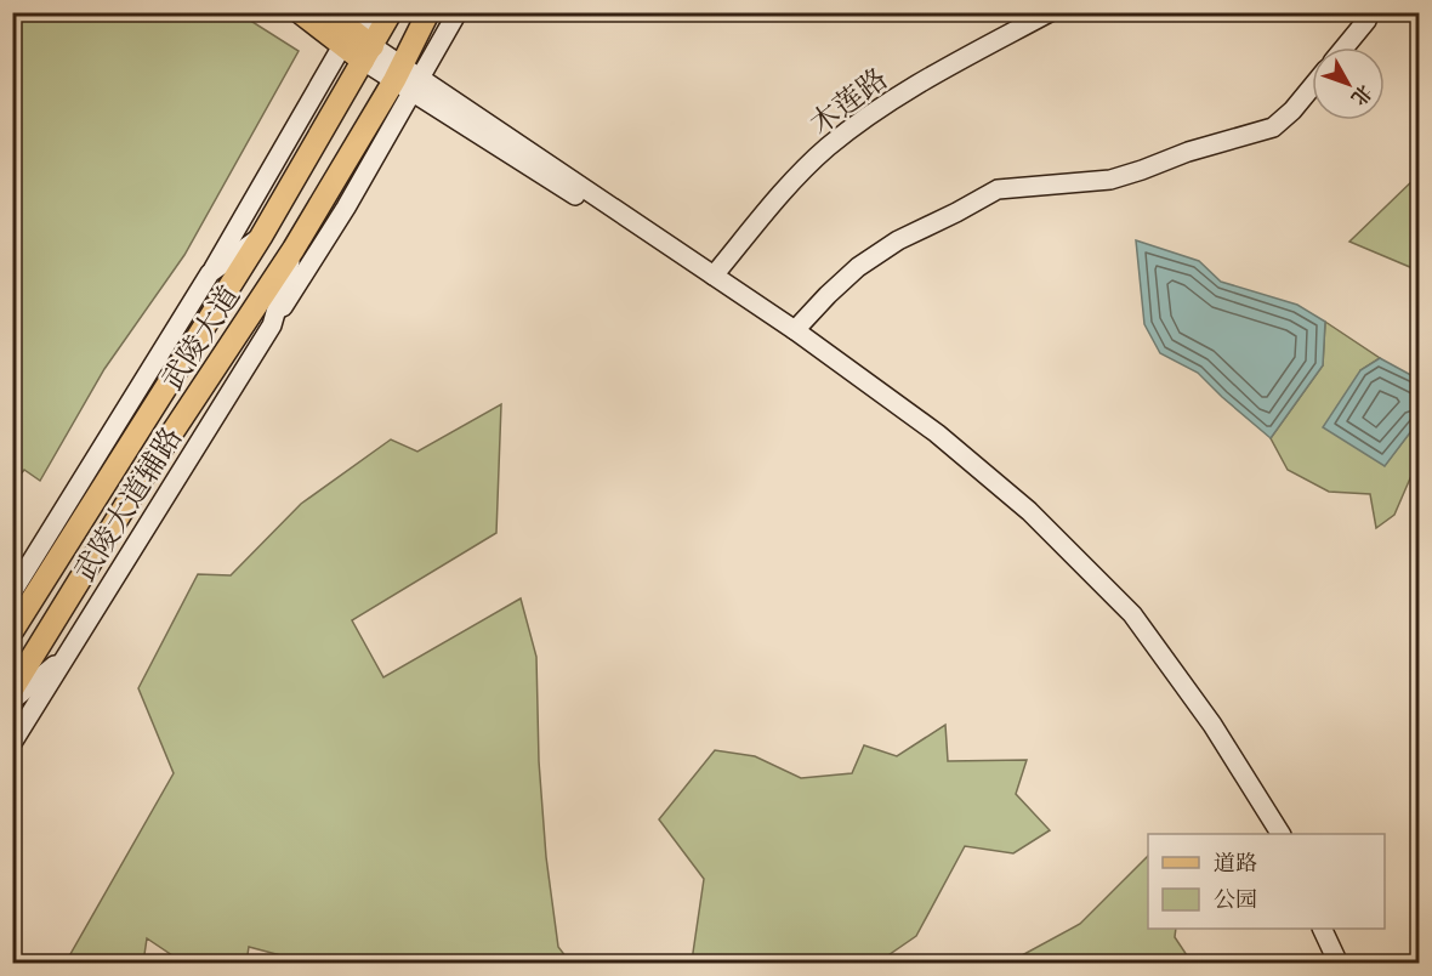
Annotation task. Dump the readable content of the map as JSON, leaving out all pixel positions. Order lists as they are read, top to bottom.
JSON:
{
  "streets": {
    "main road": ["武陵大道"],
    "street": ["木莲路", "武陵大道辅路"]
  },
  "crossings": [
    ["武陵大道", "武陵大道辅路"]
  ],
  "legend": ["道路", "公园"],
  "north": "bottom right"
}
